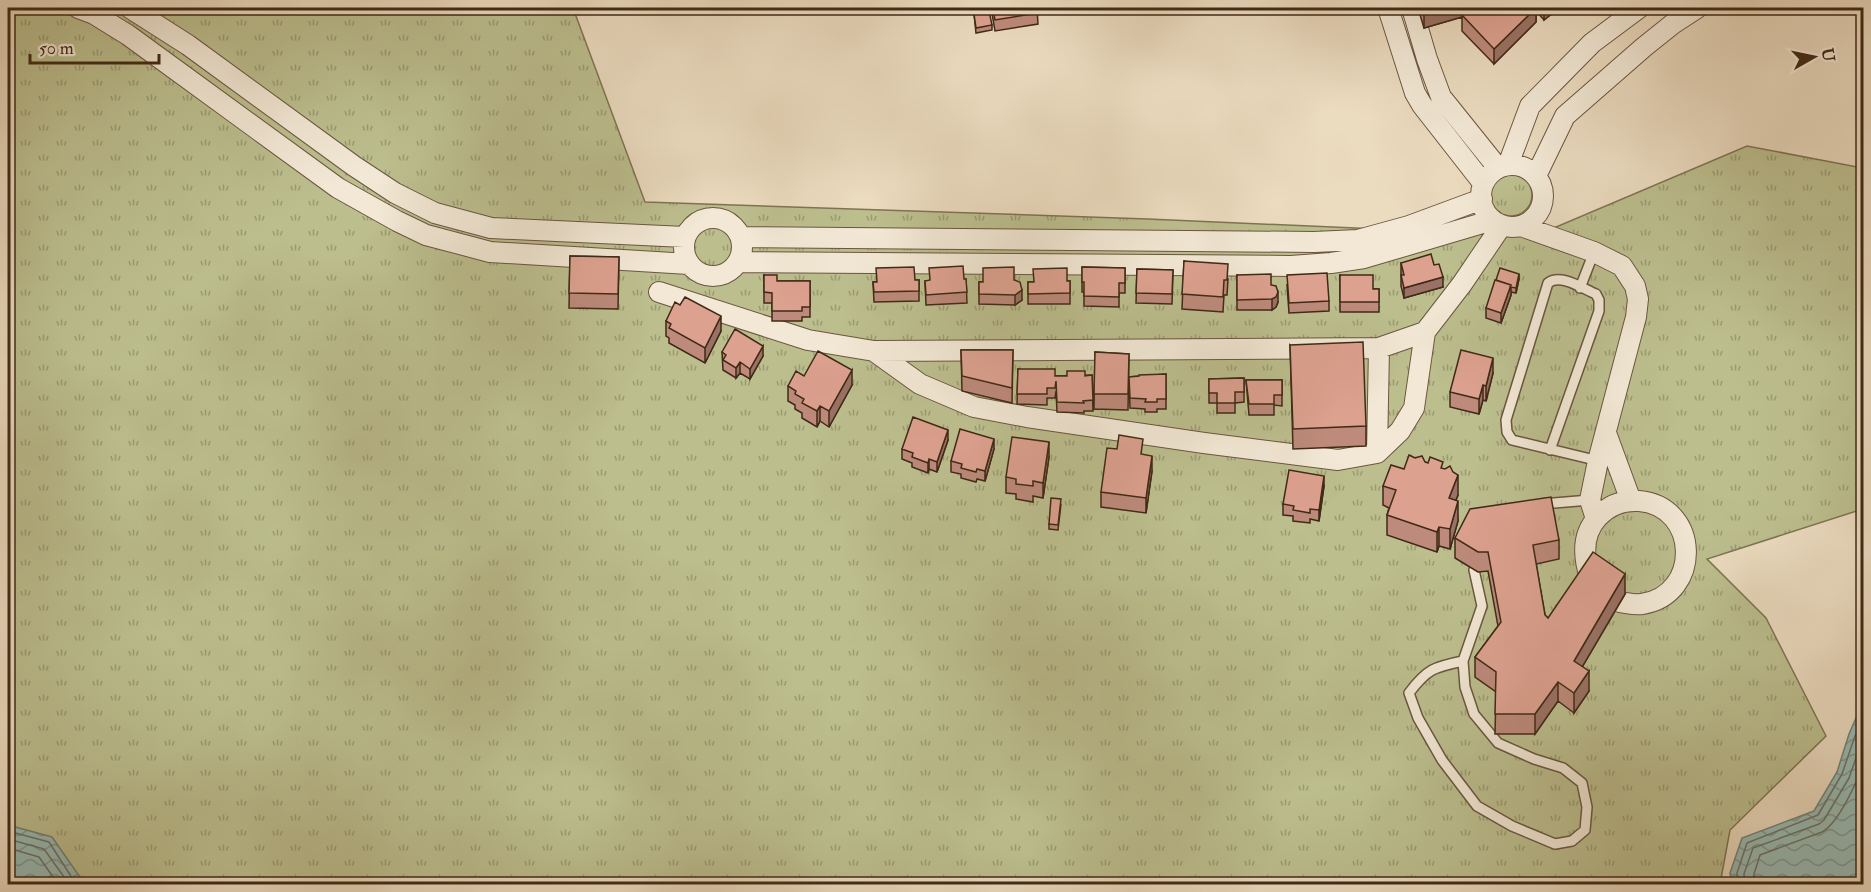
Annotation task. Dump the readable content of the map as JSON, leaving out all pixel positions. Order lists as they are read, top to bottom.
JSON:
{
  "scale_bar": "50 m",
  "north": "right"
}
